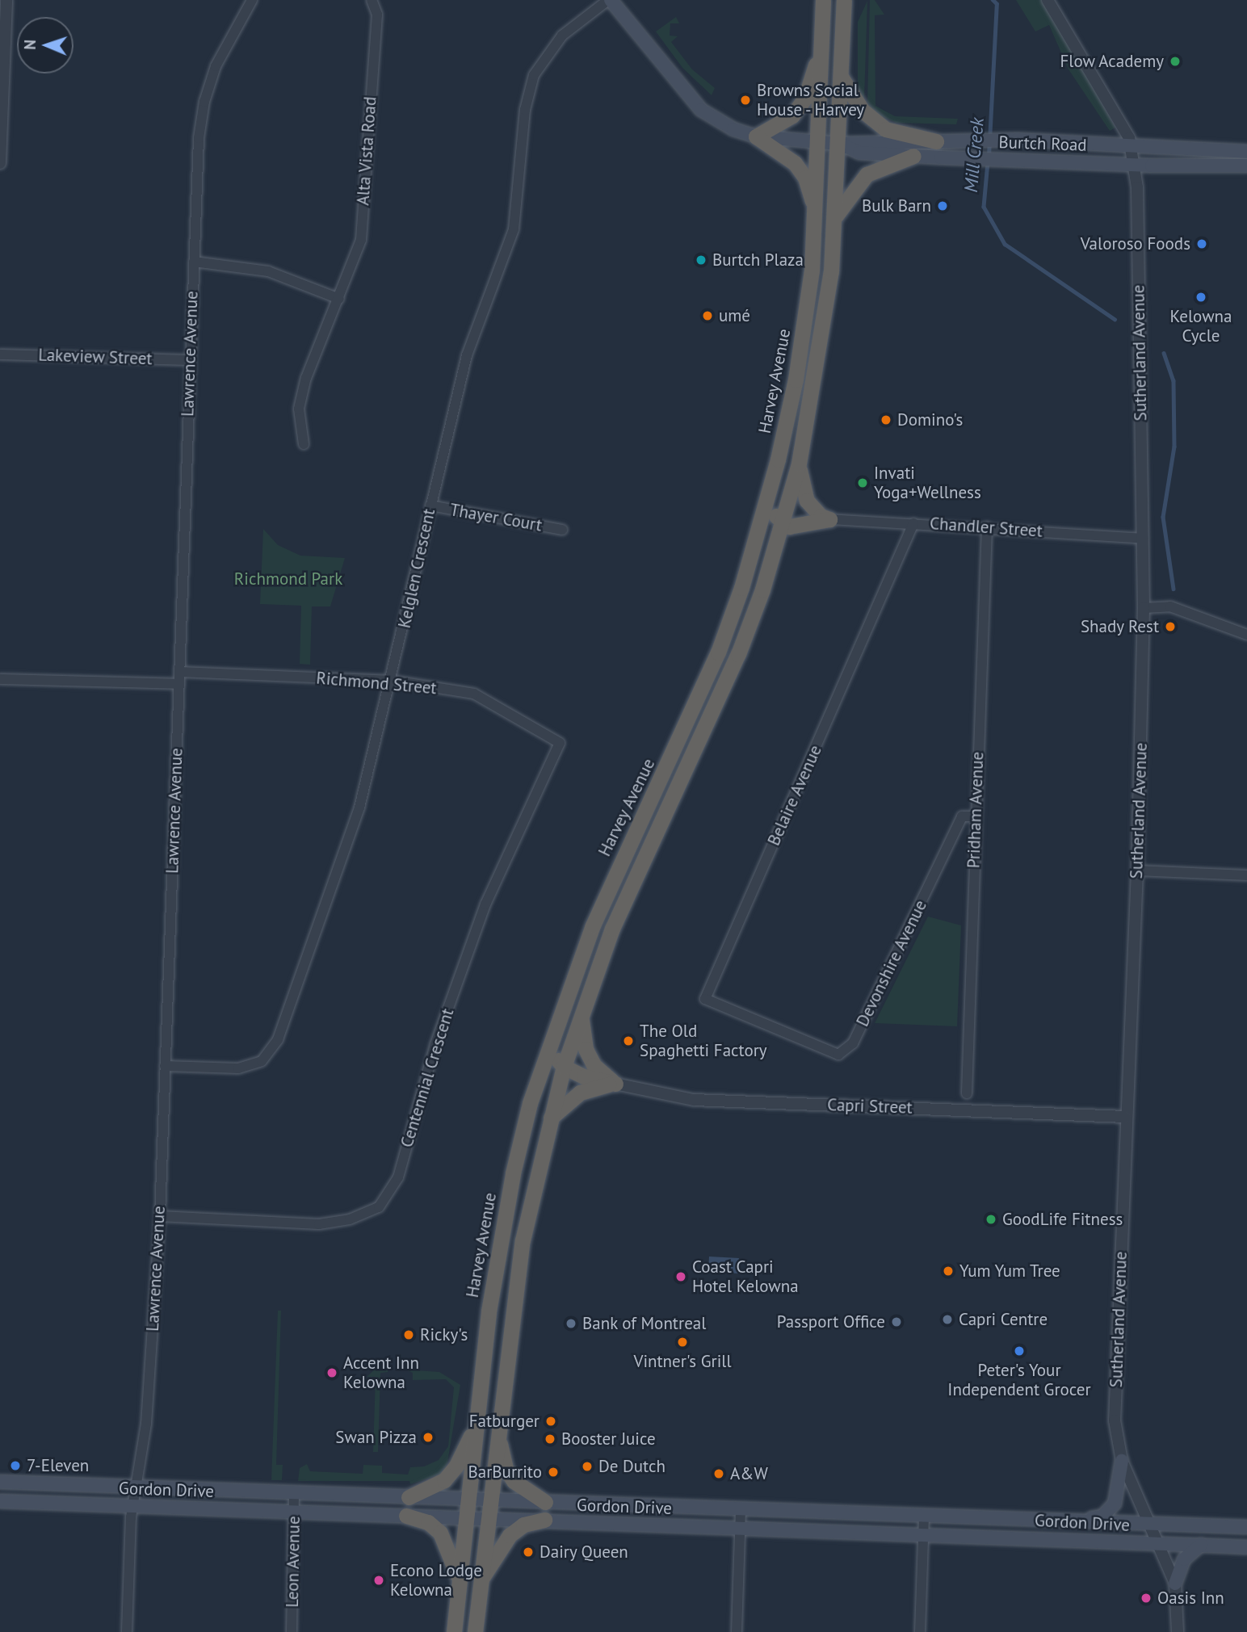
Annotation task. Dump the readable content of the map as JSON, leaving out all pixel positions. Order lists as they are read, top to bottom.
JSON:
{
  "streets": {
    "highway": ["Harvey Avenue"],
    "main road": ["Burtch Road", "Gordon Drive"],
    "street": [
      "Alta Vista Road",
      "Sutherland Avenue",
      "Lawrence Avenue",
      "Lakeview Street",
      "Thayer Court",
      "Chandler Street",
      "Kelglen Crescent",
      "Richmond Street",
      "Belaire Avenue",
      "Pridham Avenue",
      "Devonshire Avenue",
      "Centennial Crescent",
      "Capri Street",
      "Leon Avenue"
    ]
  },
  "crossings": [
    ["Burtch Road", "Sutherland Avenue"],
    ["Burtch Road", "Harvey Avenue"],
    ["Burtch Road", "Kelglen Crescent"],
    ["Sutherland Avenue", "Chandler Street"],
    ["Sutherland Avenue", "Capri Street"],
    ["Sutherland Avenue", "Gordon Drive"],
    ["Lawrence Avenue", "Lakeview Street"],
    ["Lawrence Avenue", "Kelglen Crescent"],
    ["Lawrence Avenue", "Richmond Street"],
    ["Lawrence Avenue", "Centennial Crescent"],
    ["Lawrence Avenue", "Gordon Drive"],
    ["Harvey Avenue", "Gordon Drive"],
    ["Thayer Court", "Kelglen Crescent"],
    ["Chandler Street", "Belaire Avenue"],
    ["Chandler Street", "Pridham Avenue"],
    ["Kelglen Crescent", "Richmond Street"],
    ["Richmond Street", "Centennial Crescent"],
    ["Belaire Avenue", "Devonshire Avenue"],
    ["Pridham Avenue", "Devonshire Avenue"],
    ["Gordon Drive", "Leon Avenue"]
  ],
  "water": ["Mill Creek"],
  "parks": ["Richmond Park"],
  "places": [
    "Flow Academy",
    "Browns Social House - Harvey",
    "Bulk Barn",
    "Valoroso Foods",
    "Burtch Plaza",
    "Kelowna Cycle",
    "umé",
    "Domino's",
    "Invati Yoga+Wellness",
    "Shady Rest",
    "The Old Spaghetti Factory",
    "GoodLife Fitness",
    "Yum Yum Tree",
    "Coast Capri Hotel Kelowna",
    "Capri Centre",
    "Passport Office",
    "Bank of Montreal",
    "Ricky's",
    "Vintner's Grill",
    "Peter's Your Independent Grocer",
    "Accent Inn Kelowna",
    "Fatburger",
    "Swan Pizza",
    "Booster Juice",
    "7-Eleven",
    "De Dutch",
    "BarBurrito",
    "A&W",
    "Dairy Queen",
    "Econo Lodge Kelowna",
    "Oasis Inn"
  ],
  "north": "left"
}
